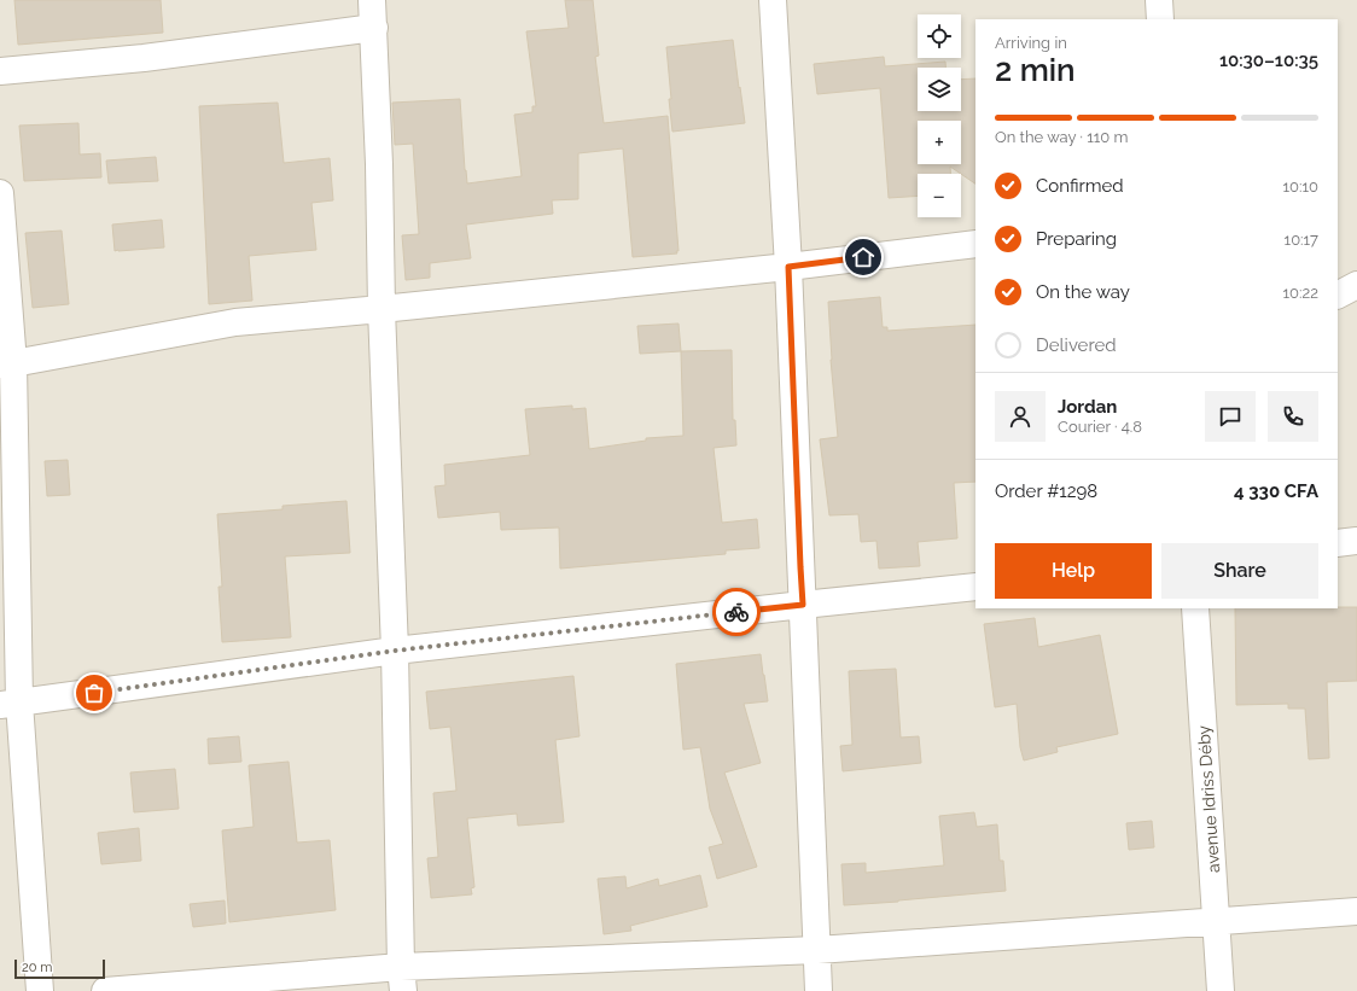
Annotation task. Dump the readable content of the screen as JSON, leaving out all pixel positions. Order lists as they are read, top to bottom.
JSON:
{
  "streets": {
    "street": ["avenue Idriss Déby"]
  },
  "scale_bar": "20 m",
  "page": {
    "map_buttons": ["+", "−"],
    "heading": ["2 min", "Arriving in", "10:30–10:35"],
    "panel": [
      "Jordan",
      "Courier · 4.8",
      "Order #1298",
      "4 330 CFA"
    ],
    "bar": "On the way · 110 m",
    "list": [
      ["Confirmed", "10:10"],
      ["Preparing", "10:17"],
      ["On the way", "10:22"],
      "Delivered"
    ],
    "buttons": ["Help", "Share"],
    "scale": "20 m"
  }
}
